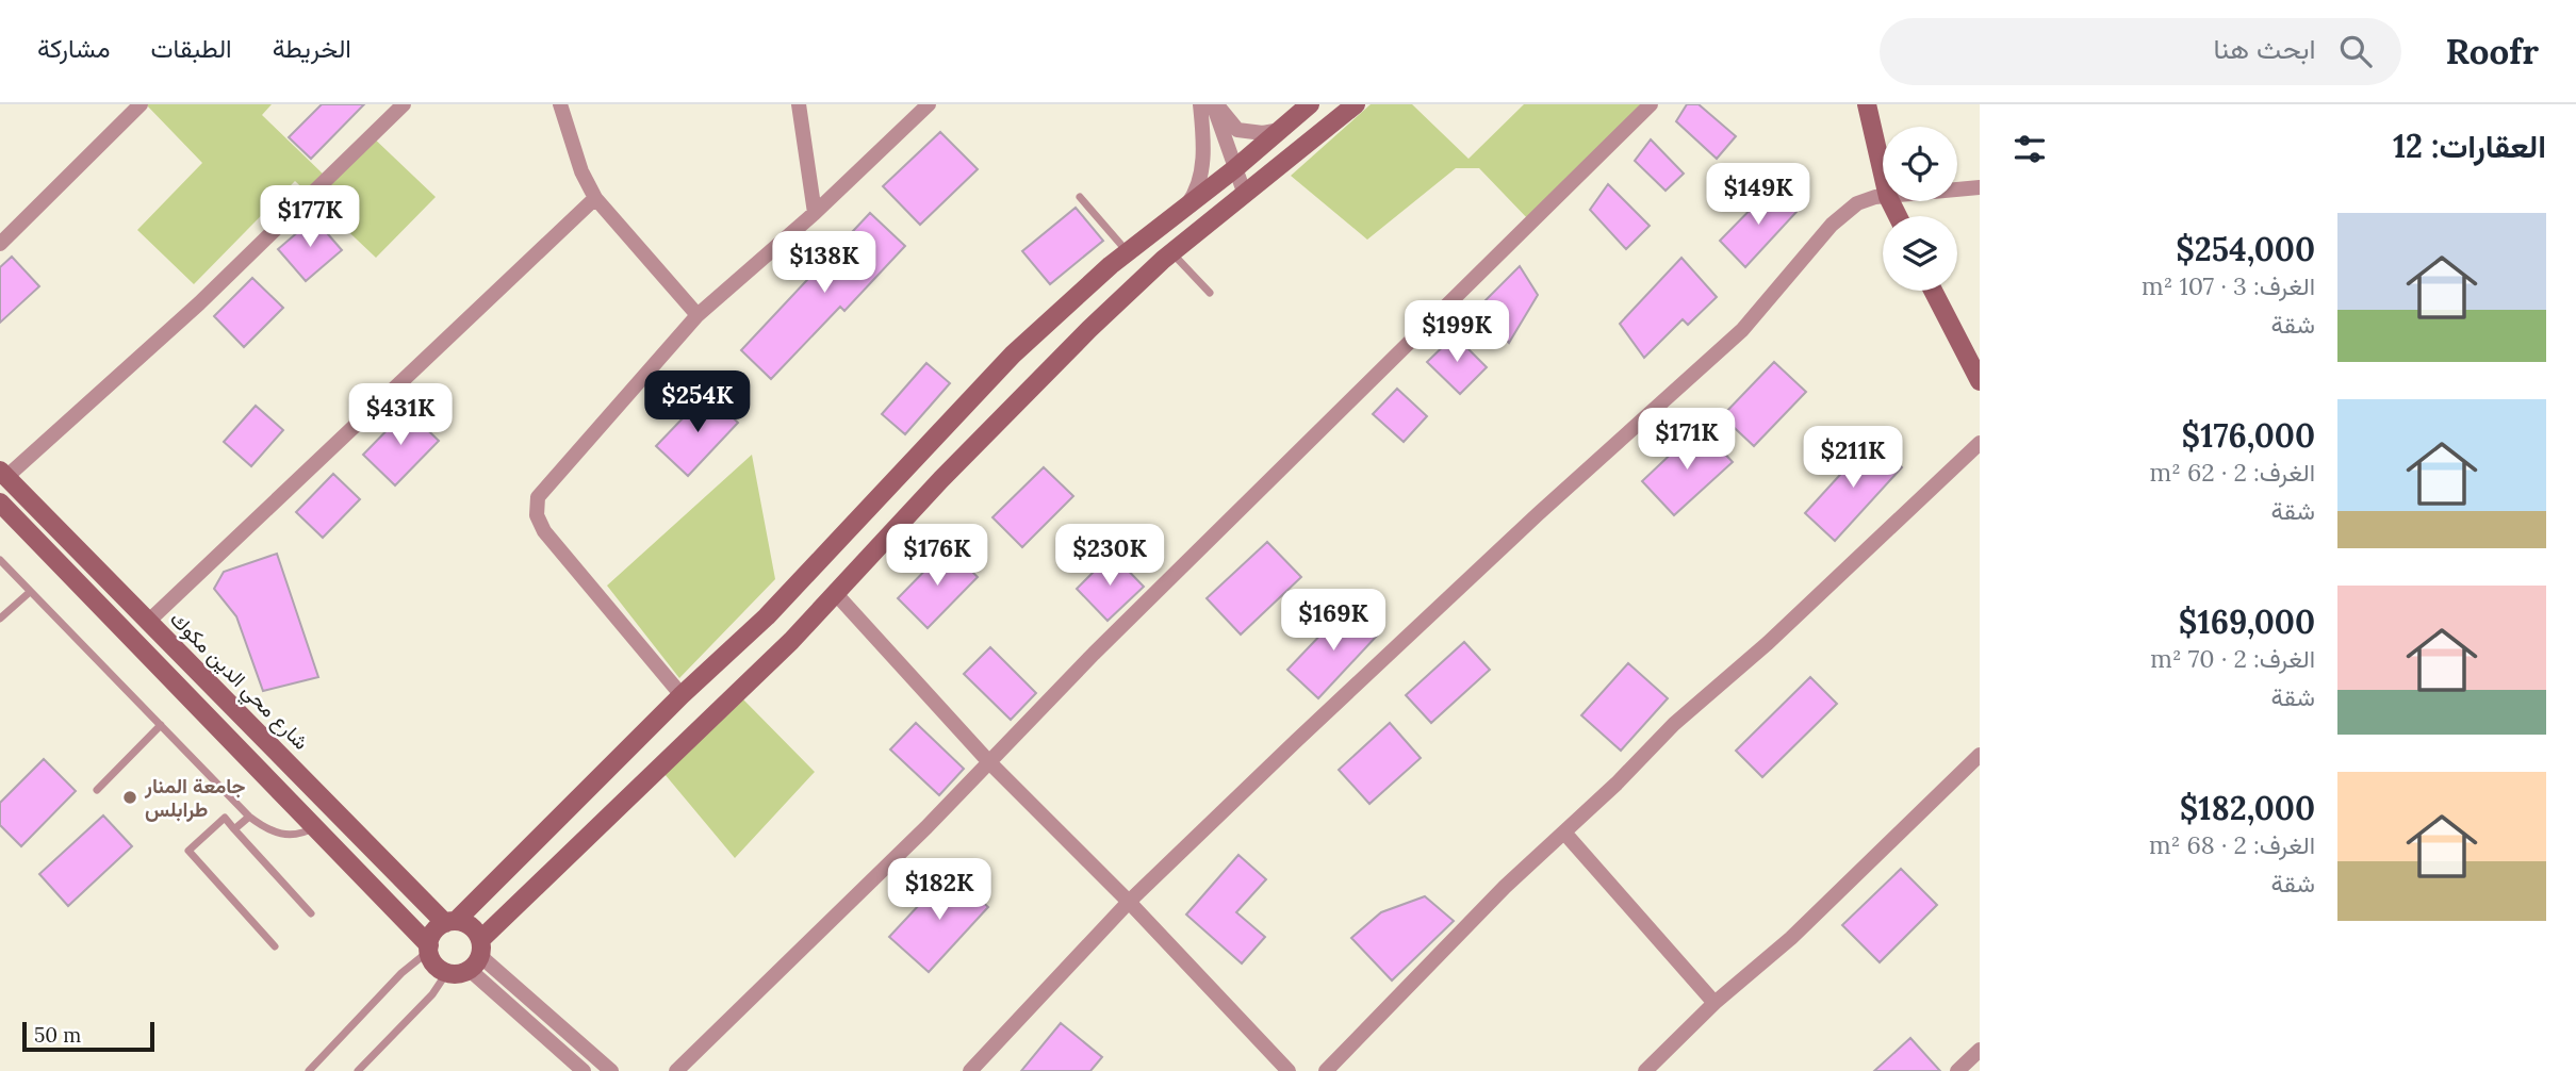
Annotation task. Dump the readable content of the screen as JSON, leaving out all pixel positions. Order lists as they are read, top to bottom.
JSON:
{
  "streets": {
    "street": ["شارع محي الدين مكوك"]
  },
  "places": ["جامعة المنار طرابلس"],
  "scale_bar": "50 m",
  "page": {
    "header": "Roofr",
    "search": "ابحث هنا",
    "nav": ["الخريطة", "الطبقات", "مشاركة"],
    "heading": "العقارات: 12",
    "price": [
      "$149K",
      "$177K",
      "$138K",
      "$199K",
      "$254K",
      "$431K",
      "$171K",
      "$211K",
      "$176K",
      "$230K",
      "$169K",
      "$182K"
    ],
    "list": [
      {
        "name": "$254,000",
        "note": "الغرف: 3 · 107 m² · شقة"
      },
      {
        "name": "$176,000",
        "note": "الغرف: 2 · 62 m² · شقة"
      },
      {
        "name": "$169,000",
        "note": "الغرف: 2 · 70 m² · شقة"
      },
      {
        "name": "$182,000",
        "note": "الغرف: 2 · 68 m² · شقة"
      }
    ],
    "scale": "50 m"
  }
}
